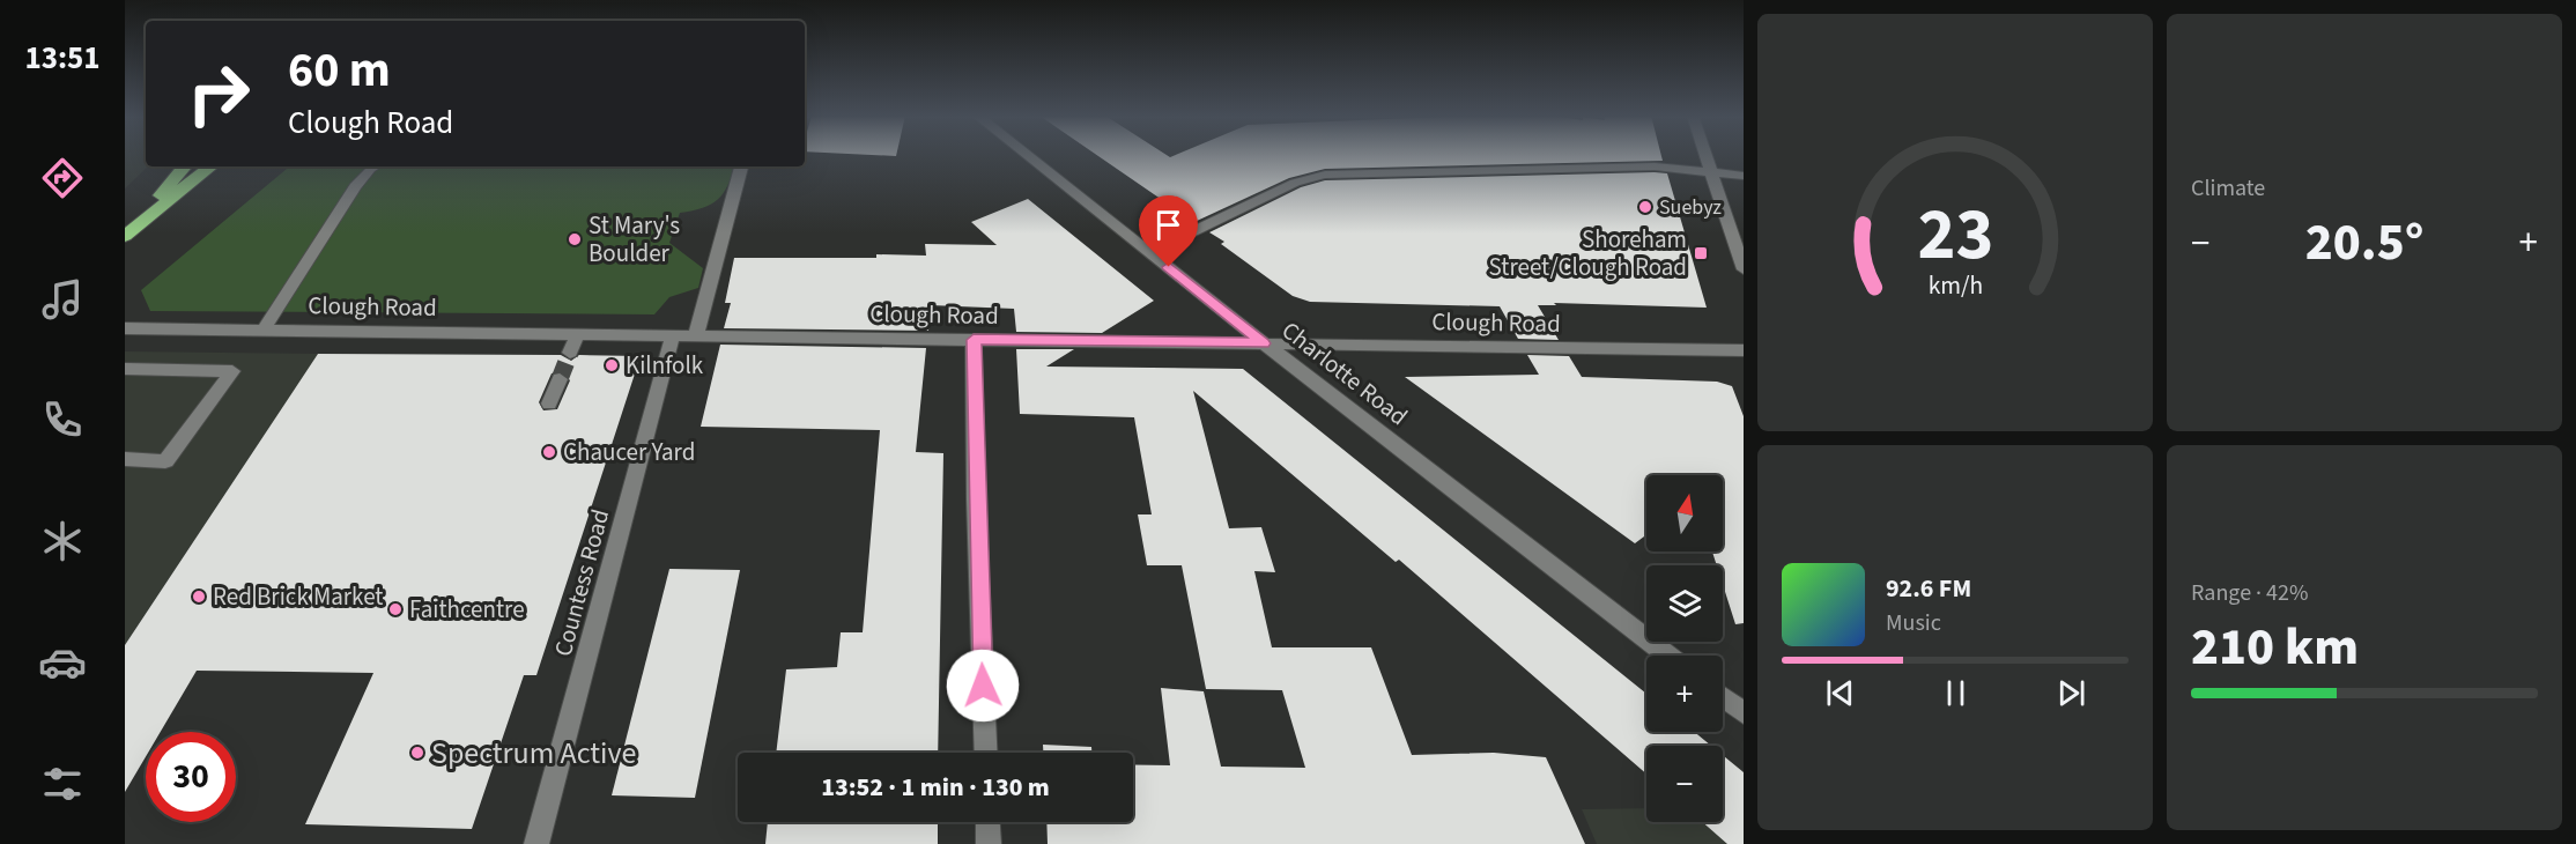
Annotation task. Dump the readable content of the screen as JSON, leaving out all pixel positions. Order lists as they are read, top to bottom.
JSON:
{
  "streets": {
    "street": ["Clough Road", "Charlotte Road", "Countess Road"]
  },
  "crossings": [
    ["Clough Road", "Charlotte Road"],
    ["Clough Road", "Countess Road"]
  ],
  "places": {
    "other": [
      "Suebyz",
      "St Mary's Boulder",
      "Kilnfolk",
      "Chaucer Yard",
      "Red Brick Market",
      "Faithcentre",
      "Spectrum Active"
    ],
    "transit": ["Shoreham Street/Clough Road"]
  },
  "north": "top",
  "page": {
    "tabs": "13:51",
    "tile": [
      "Climate",
      ["Range · 42%", "210 km"]
    ],
    "turn": ["60 m", "Clough Road"],
    "heat": ["−", "20.5°", "+"],
    "map_buttons": ["+", "−"],
    "song": ["92.6 FM", "Music"],
    "limit": "30",
    "trip": "13:52 · 1 min · 130 m",
    "gauge": ["23", "km/h"]
  }
}
